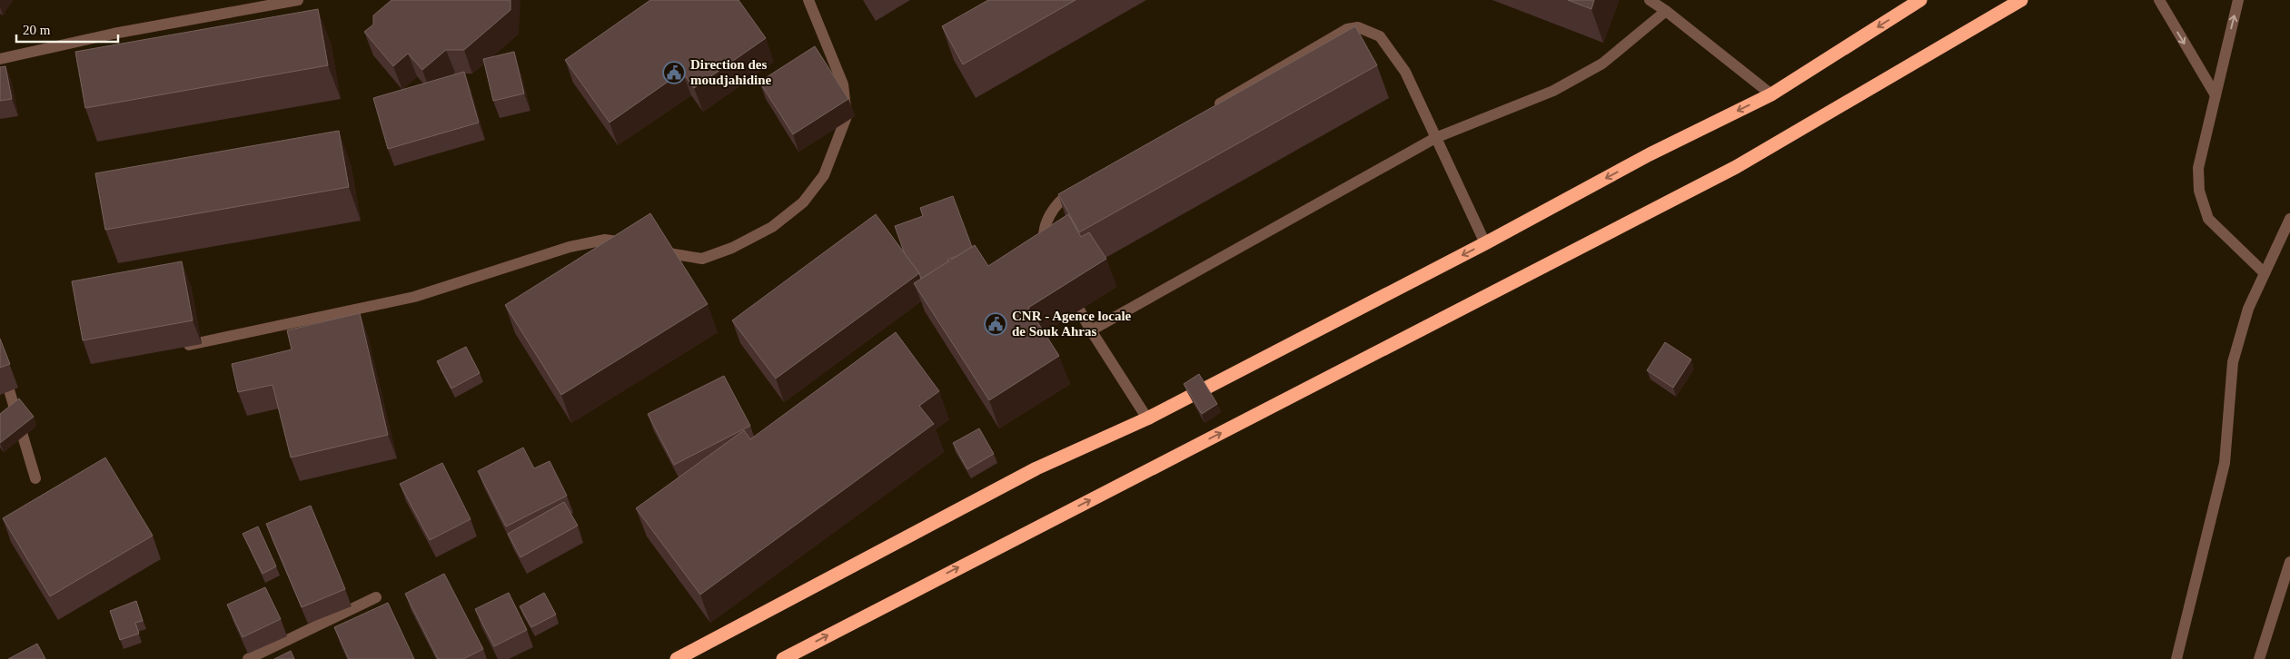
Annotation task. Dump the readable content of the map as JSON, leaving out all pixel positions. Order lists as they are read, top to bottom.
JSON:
{
  "places": {
    "public building": ["Direction des moudjahidine", "CNR - Agence locale de Souk Ahras"]
  },
  "scale_bar": "20 m"
}
